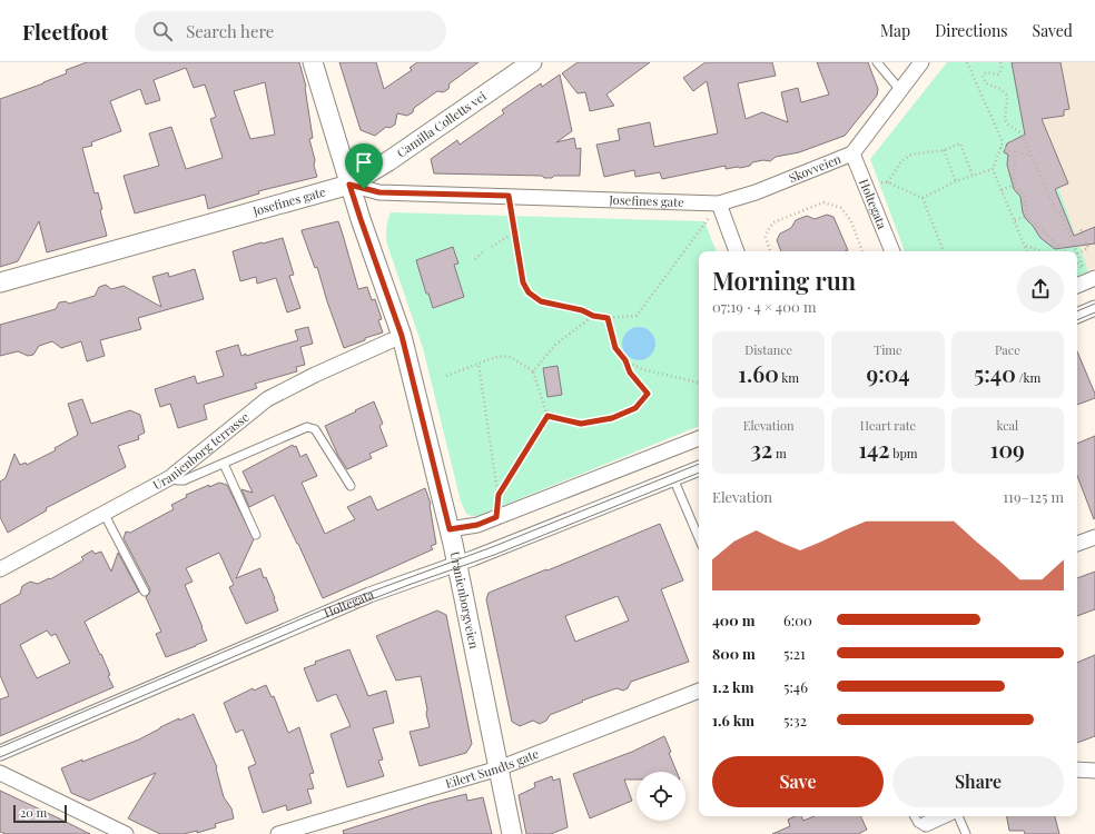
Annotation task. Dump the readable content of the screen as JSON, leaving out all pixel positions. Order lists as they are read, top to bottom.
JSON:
{
  "streets": {
    "street": [
      "Camilla Colletts vei",
      "Skovveien",
      "Josefines gate",
      "Holtegata",
      "Uranienborg terrasse",
      "Uranienborgveien",
      "Eilert Sundts gate"
    ]
  },
  "crossings": [
    ["Camilla Colletts vei", "Josefines gate"],
    ["Camilla Colletts vei", "Uranienborgveien"],
    ["Skovveien", "Josefines gate"],
    ["Skovveien", "Holtegata"],
    ["Josefines gate", "Uranienborgveien"],
    ["Holtegata", "Uranienborgveien"],
    ["Uranienborg terrasse", "Uranienborgveien"],
    ["Uranienborgveien", "Eilert Sundts gate"]
  ],
  "scale_bar": "20 m",
  "page": {
    "header": "Fleetfoot",
    "search": "Search here",
    "nav": ["Map", "Directions", "Saved"],
    "heading": ["Morning run", "07:19 · 4 × 400 m"],
    "stats": [
      ["Distance", "1.60 km"],
      ["Time", "9:04"],
      ["Pace", "5:40 /km"],
      ["Elevation", "32 m"],
      ["Heart rate", "142 bpm"],
      ["kcal", "109"]
    ],
    "chart": ["Elevation", "119–125 m"],
    "list": [
      {
        "name": "400 m",
        "note": "6:00"
      },
      {
        "name": "800 m",
        "note": "5:21"
      },
      {
        "name": "1.2 km",
        "note": "5:46"
      },
      {
        "name": "1.6 km",
        "note": "5:32"
      }
    ],
    "buttons": ["Save", "Share"],
    "scale": "20 m"
  }
}
